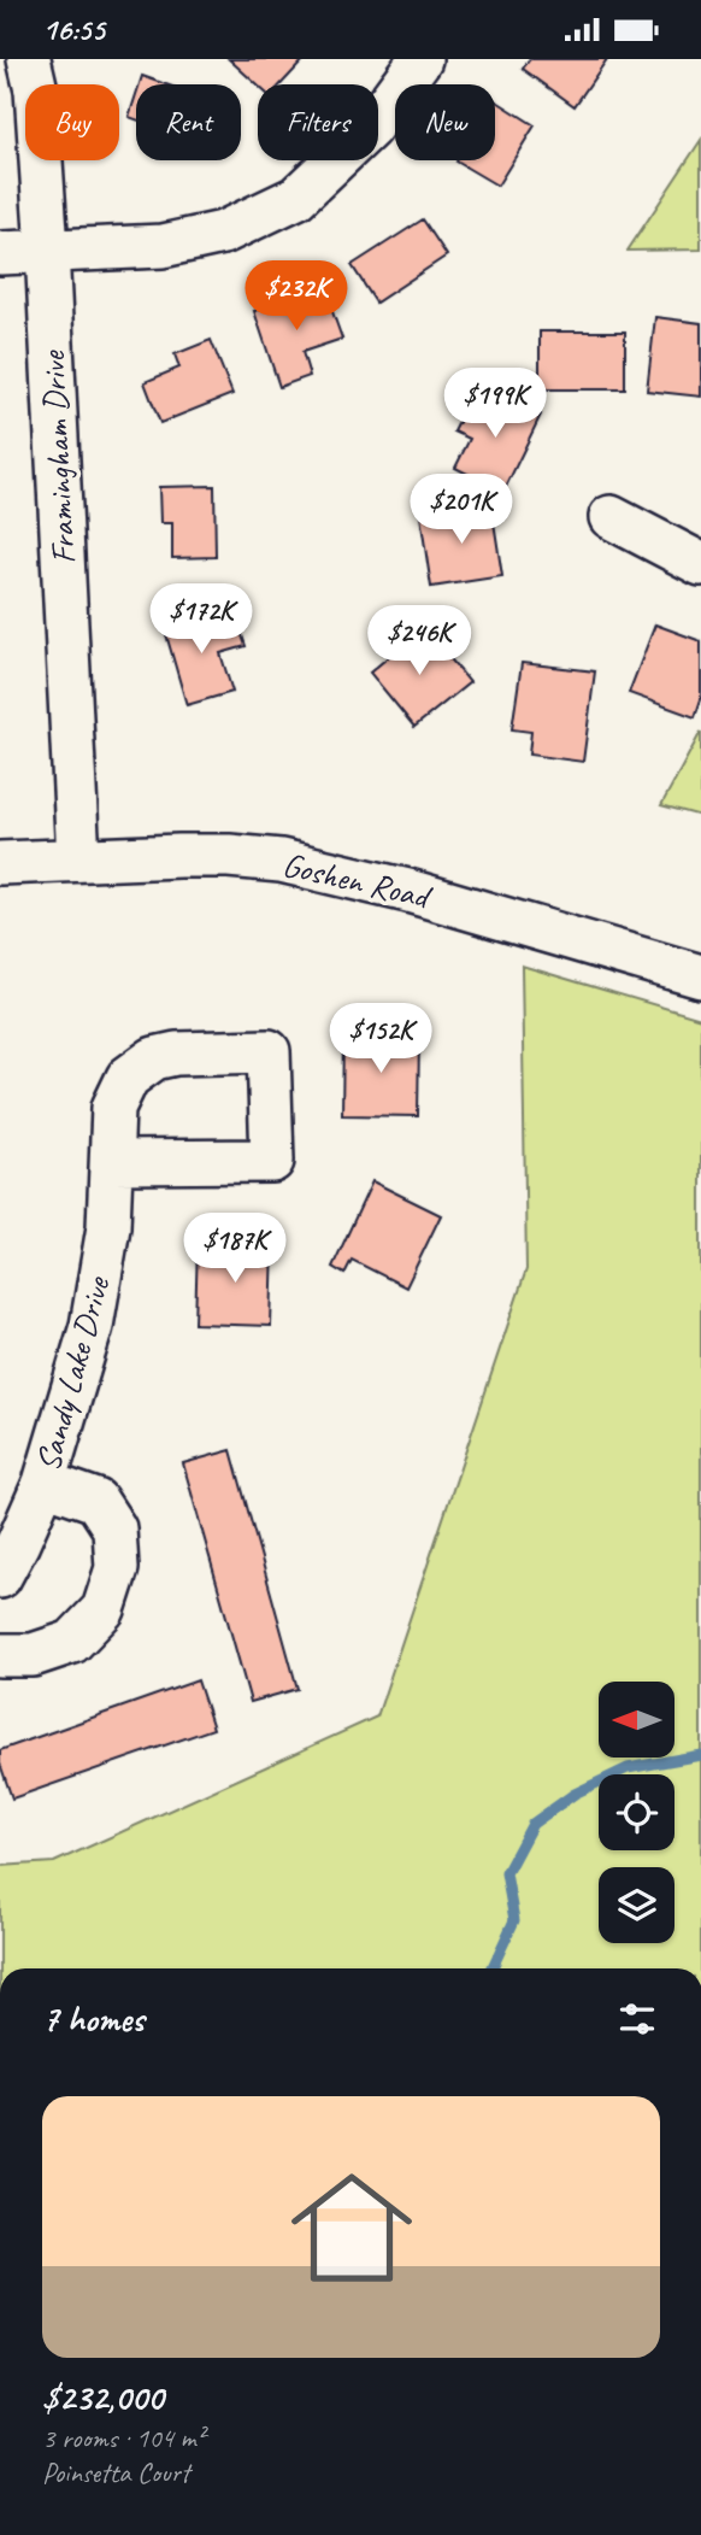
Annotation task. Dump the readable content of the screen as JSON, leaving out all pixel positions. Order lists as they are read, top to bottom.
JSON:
{
  "streets": {
    "street": ["Framingham Drive", "Goshen Road", "Sandy Lake Drive"]
  },
  "crossings": [
    ["Framingham Drive", "Goshen Road"]
  ],
  "north": "left",
  "page": {
    "status": "16:55",
    "chip": [
      "Buy",
      "Rent",
      "Filters",
      "New"
    ],
    "price": [
      "$232K",
      "$199K",
      "$201K",
      "$172K",
      "$246K",
      "$152K",
      "$187K"
    ],
    "heading": "7 homes",
    "list": [
      {
        "name": "$232,000",
        "note": "3 rooms · 104 m² · Poinsetta Court"
      }
    ]
  }
}
